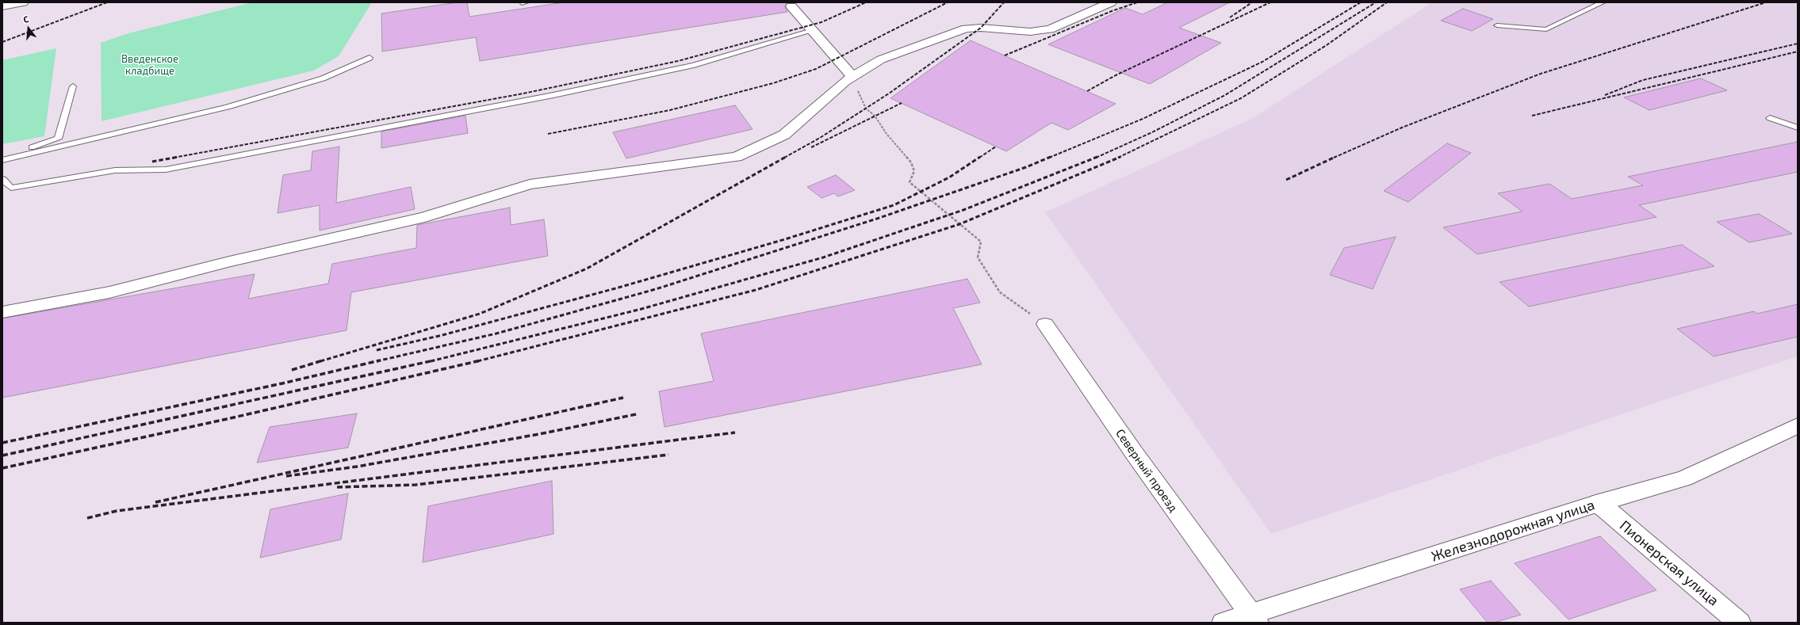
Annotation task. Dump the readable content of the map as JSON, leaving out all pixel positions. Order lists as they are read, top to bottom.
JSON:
{
  "streets": {
    "street": ["Северный проезд", "Железнодорожная улица", "Пионерская улица"]
  },
  "crossings": [
    ["Северный проезд", "Железнодорожная улица"],
    ["Железнодорожная улица", "Пионерская улица"]
  ],
  "parks": ["Введенское кладбище"],
  "north": "top"
}
